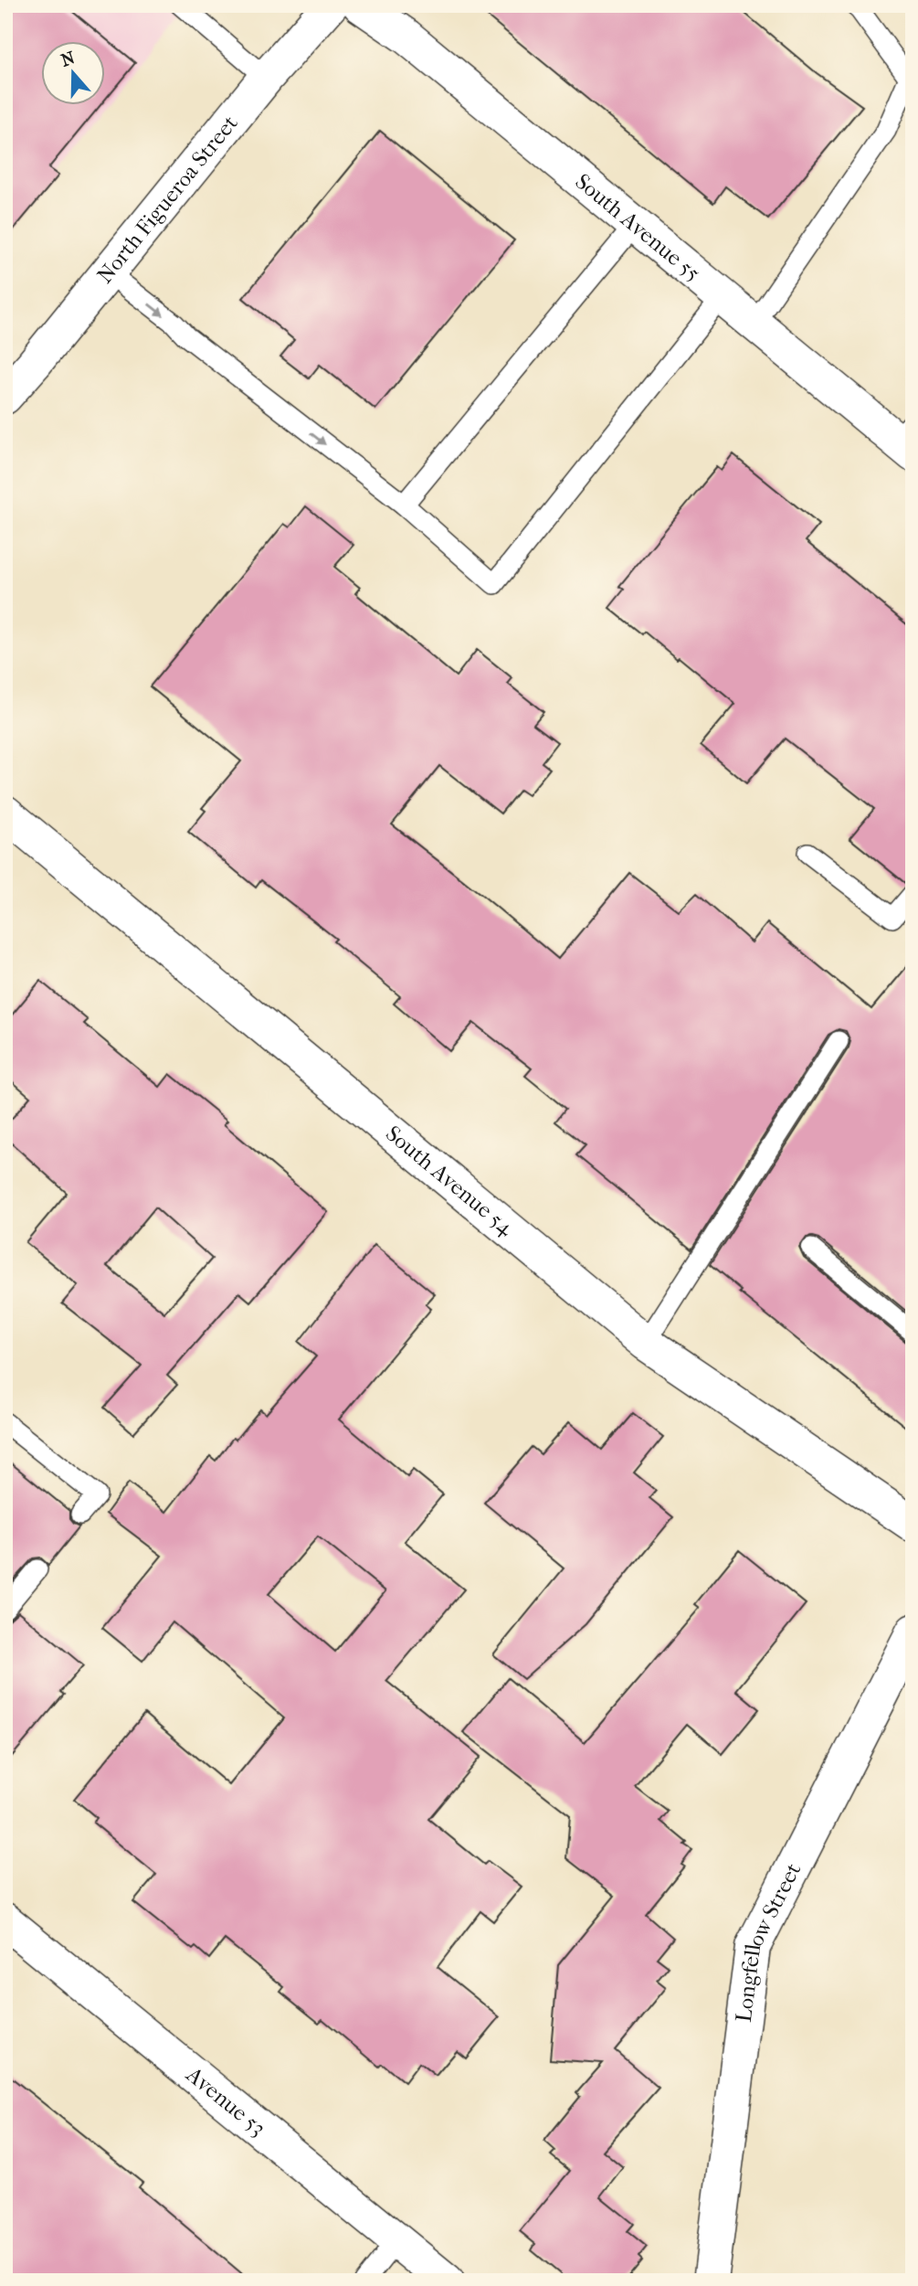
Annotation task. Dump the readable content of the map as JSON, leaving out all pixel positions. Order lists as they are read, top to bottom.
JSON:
{
  "streets": {
    "street": [
      "North Figueroa Street",
      "South Avenue 55",
      "South Avenue 54",
      "Longfellow Street",
      "Avenue 53"
    ]
  },
  "north": "top"
}
